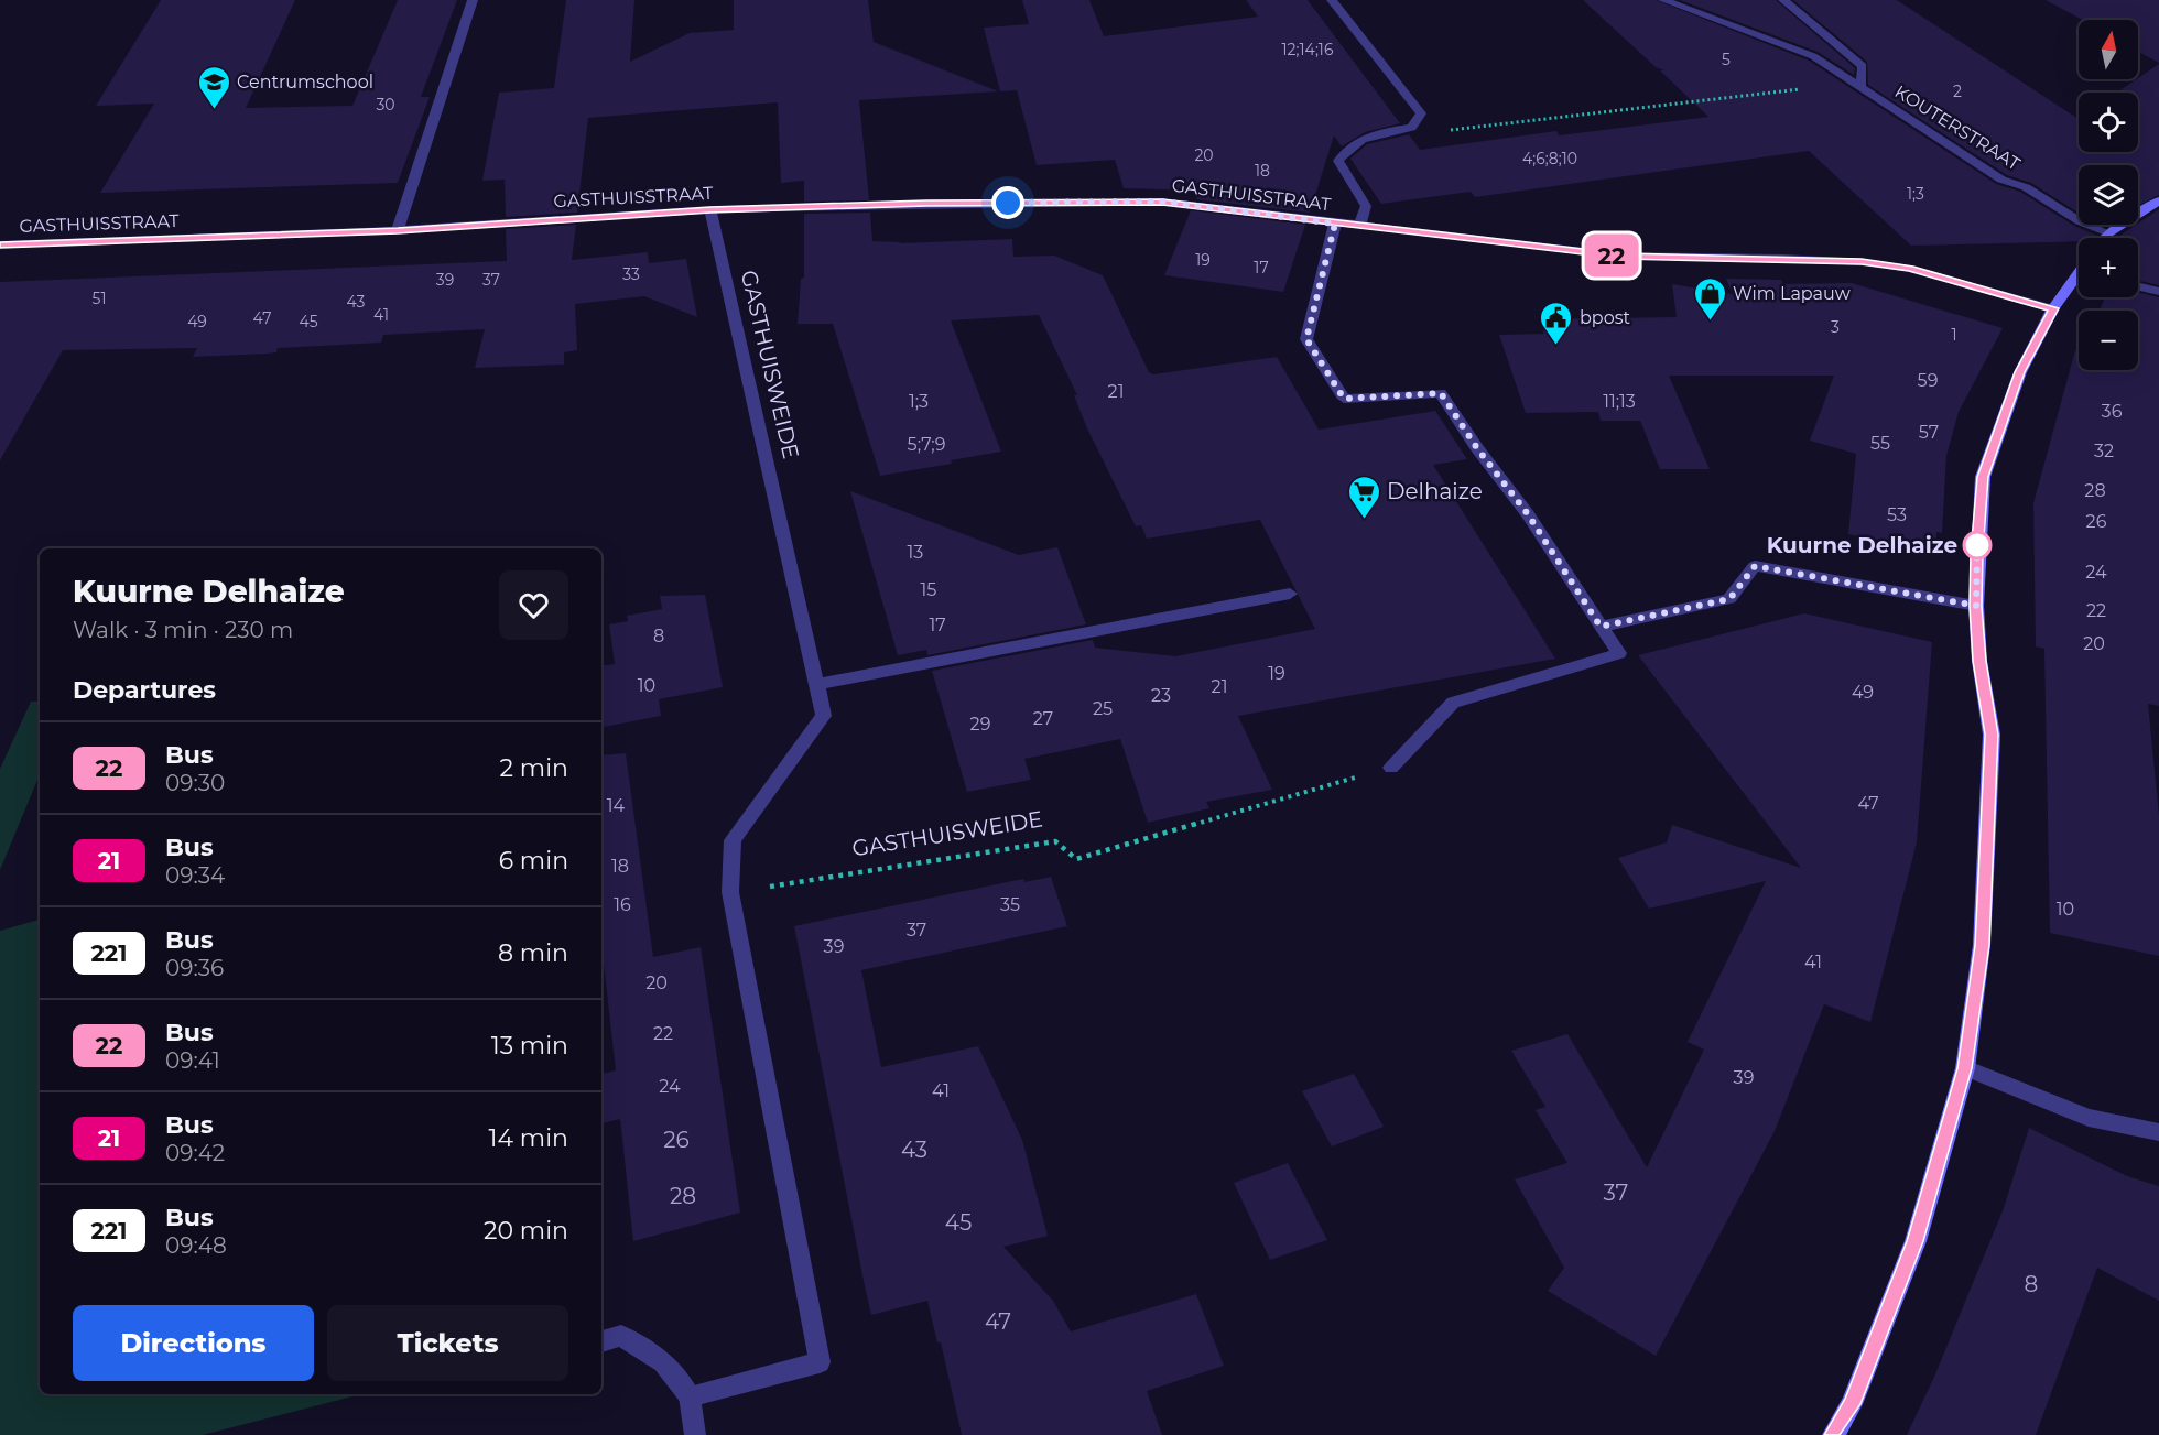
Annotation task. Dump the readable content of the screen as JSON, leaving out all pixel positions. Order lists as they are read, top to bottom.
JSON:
{
  "streets": {
    "street": ["KOUTERSTRAAT", "GASTHUISSTRAAT", "GASTHUISWEIDE"]
  },
  "crossings": [
    ["GASTHUISSTRAAT", "GASTHUISWEIDE"]
  ],
  "places": {
    "school or university": ["Centrumschool"],
    "shop": ["Wim Lapauw"],
    "public building": ["bpost"],
    "supermarket": ["Delhaize"],
    "other": ["Kuurne Delhaize"]
  },
  "lines": ["bus line 22"],
  "house_numbers": [
    "12;14;16",
    "5",
    "2",
    "30",
    "20",
    "4;6;8;10",
    "18",
    "1;3",
    "19",
    "17",
    "33",
    "39",
    "37",
    "51",
    "43",
    "41",
    "47",
    "49",
    "45",
    "3",
    "1",
    "59",
    "21",
    "1;3",
    "11;13",
    "36",
    "57",
    "55",
    "5;7;9",
    "32",
    "28",
    "53",
    "26",
    "13",
    "24",
    "15",
    "22",
    "17",
    "8",
    "20",
    "19",
    "10",
    "21",
    "49",
    "23",
    "25",
    "27",
    "29",
    "47",
    "14",
    "18",
    "16",
    "35",
    "10",
    "37",
    "39",
    "41",
    "20",
    "22",
    "39",
    "24",
    "41",
    "26",
    "43",
    "37",
    "28",
    "45",
    "8",
    "47"
  ],
  "north": "top",
  "page": {
    "on_map": "22",
    "map_buttons": ["+", "−"],
    "heading": [
      ["Kuurne Delhaize", "Walk · 3 min · 230 m"],
      "Departures"
    ],
    "list": [
      {
        "mark": "22",
        "name": "Bus",
        "note": "09:30",
        "value": "2 min"
      },
      {
        "mark": "21",
        "name": "Bus",
        "note": "09:34",
        "value": "6 min"
      },
      {
        "mark": "221",
        "name": "Bus",
        "note": "09:36",
        "value": "8 min"
      },
      {
        "mark": "22",
        "name": "Bus",
        "note": "09:41",
        "value": "13 min"
      },
      {
        "mark": "21",
        "name": "Bus",
        "note": "09:42",
        "value": "14 min"
      },
      {
        "mark": "221",
        "name": "Bus",
        "note": "09:48",
        "value": "20 min"
      }
    ],
    "buttons": ["Directions", "Tickets"]
  }
}
